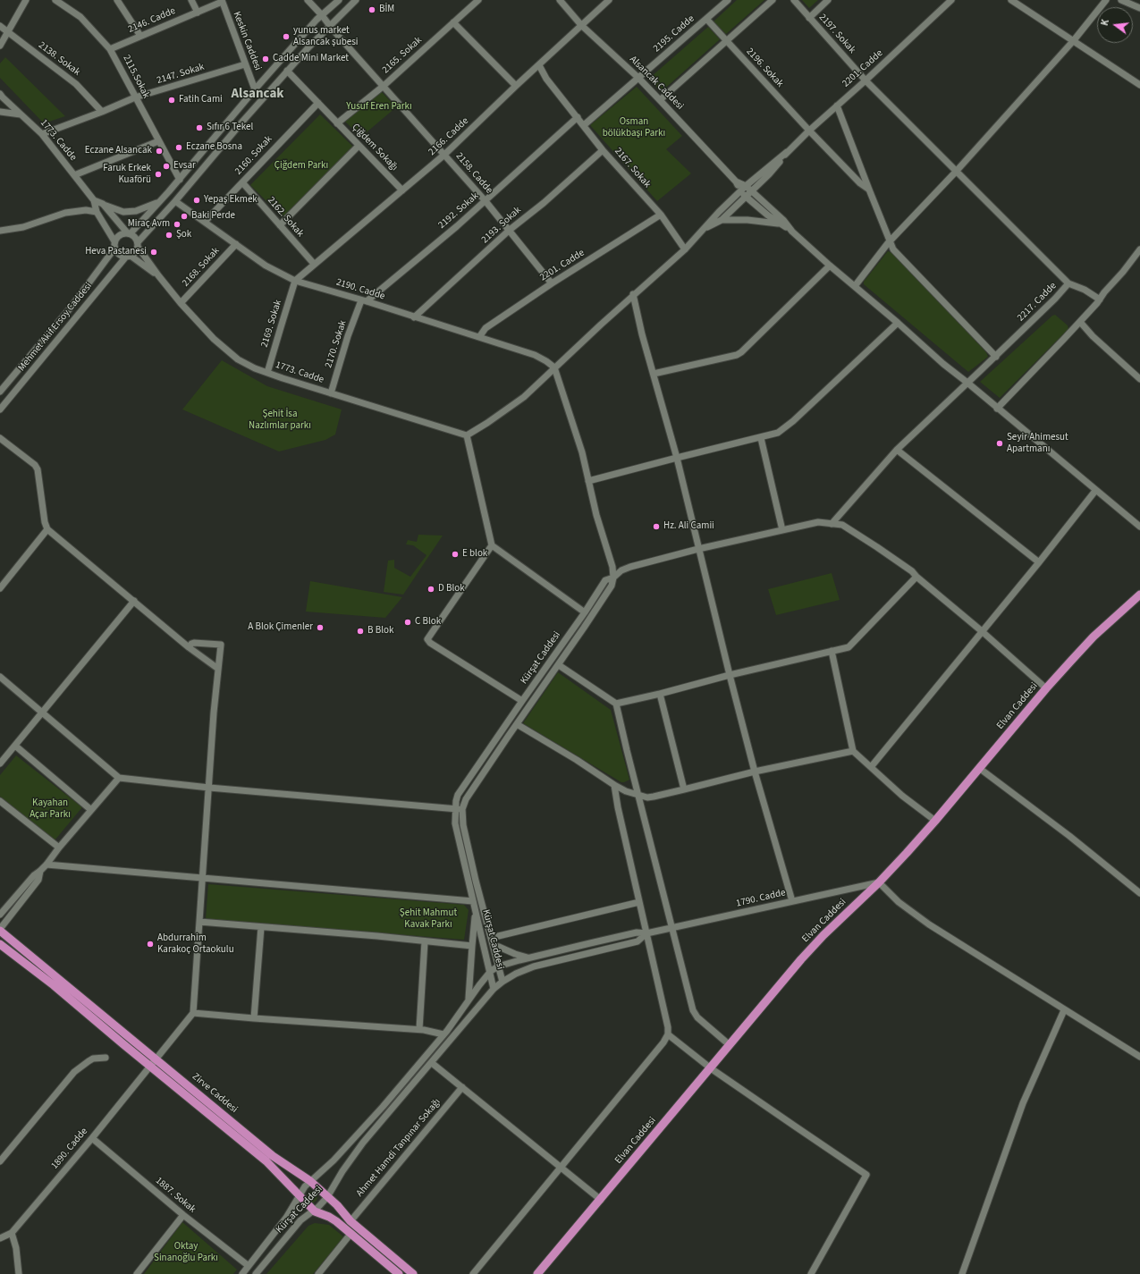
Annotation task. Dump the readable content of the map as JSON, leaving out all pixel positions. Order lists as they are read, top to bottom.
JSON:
{
  "streets": {
    "main road": ["Elvan Caddesi", "Zirve Caddesi"],
    "street": [
      "2146. Cadde",
      "2195. Cadde",
      "2197. Sokak",
      "Keskin Caddesi",
      "2165. Sokak",
      "2138. Sokak",
      "2196. Sokak",
      "2201. Cadde",
      "2147. Sokak",
      "2115.Sokak",
      "Alsancak Caddesi",
      "2166. Cadde",
      "1773. Cadde",
      "Çiğdem Sokağı",
      "2160. Sokak",
      "2167. Sokak",
      "2158. Cadde",
      "2192. Sokak",
      "2162. Sokak",
      "2193. Sokak",
      "2168. Sokak",
      "2190. Cadde",
      "2217. Cadde",
      "2169. Sokak",
      "Mehmet Akif Ersoy Caddesi",
      "2170. Sokak",
      "Kürşat Caddesi",
      "1790. Cadde",
      "Ahmet Hamdi Tanpınar Sokağı",
      "1890. Cadde",
      "1887. Sokak"
    ]
  },
  "crossings": [
    ["2146. Cadde", "Keskin Caddesi"],
    ["2146. Cadde", "2115.Sokak"],
    ["2195. Cadde", "2196. Sokak"],
    ["2195. Cadde", "Alsancak Caddesi"],
    ["2195. Cadde", "2167. Sokak"],
    ["2197. Sokak", "2201. Cadde"],
    ["2197. Sokak", "2217. Cadde"],
    ["Keskin Caddesi", "2147. Sokak"],
    ["2165. Sokak", "Çiğdem Sokağı"],
    ["2165. Sokak", "2158. Cadde"],
    ["2138. Sokak", "2147. Sokak"],
    ["2196. Sokak", "2201. Cadde"],
    ["2201. Cadde", "1773. Cadde"],
    ["2201. Cadde", "2167. Sokak"],
    ["2201. Cadde", "2158. Cadde"],
    ["2201. Cadde", "2190. Cadde"],
    ["2201. Cadde", "2217. Cadde"],
    ["2147. Sokak", "2115.Sokak"],
    ["2147. Sokak", "1773. Cadde"],
    ["Alsancak Caddesi", "2166. Cadde"],
    ["2166. Cadde", "Çiğdem Sokağı"],
    ["2166. Cadde", "2167. Sokak"],
    ["2166. Cadde", "2158. Cadde"],
    ["2166. Cadde", "2162. Sokak"],
    ["2166. Cadde", "2190. Cadde"],
    ["2166. Cadde", "2169. Sokak"],
    ["1773. Cadde", "2168. Sokak"],
    ["1773. Cadde", "2169. Sokak"],
    ["1773. Cadde", "Mehmet Akif Ersoy Caddesi"],
    ["1773. Cadde", "2170. Sokak"],
    ["Çiğdem Sokağı", "2160. Sokak"],
    ["2160. Sokak", "2162. Sokak"],
    ["2160. Sokak", "2190. Cadde"],
    ["2167. Sokak", "2192. Sokak"],
    ["2167. Sokak", "2193. Sokak"],
    ["2158. Cadde", "2192. Sokak"],
    ["2158. Cadde", "2193. Sokak"],
    ["2192. Sokak", "2190. Cadde"],
    ["2192. Sokak", "2170. Sokak"],
    ["2193. Sokak", "2190. Cadde"],
    ["2168. Sokak", "2190. Cadde"],
    ["2190. Cadde", "2169. Sokak"],
    ["2190. Cadde", "2170. Sokak"],
    ["Kürşat Caddesi", "1790. Cadde"],
    ["Kürşat Caddesi", "Zirve Caddesi"],
    ["Kürşat Caddesi", "1887. Sokak"],
    ["Elvan Caddesi", "1790. Cadde"],
    ["Zirve Caddesi", "Ahmet Hamdi Tanpınar Sokağı"],
    ["Zirve Caddesi", "1890. Cadde"],
    ["1890. Cadde", "1887. Sokak"]
  ],
  "districts": ["Alsancak"],
  "parks": [
    "Yusuf Eren Parkı",
    "Osman bölükbaşı Parkı",
    "Çiğdem Parkı",
    "Şehit İsa Nazlımlar parkı",
    "Kayahan Açar Parkı",
    "Şehit Mahmut Kavak Parkı",
    "Oktay Sinanoğlu Parkı"
  ],
  "places": [
    "BİM",
    "yunus market Alsancak şubesi",
    "Cadde Mini Market",
    "Fatih Cami",
    "Sıfır 6 Tekel",
    "Eczane Bosna",
    "Eczane Alsancak",
    "Evsar",
    "Faruk Erkek Kuaförü",
    "Yepaş Ekmek",
    "Baki Perde",
    "Miraç Avm",
    "Şok",
    "Heva Pastanesi",
    "Seyir Ahimesut Apartmanı",
    "Hz. Ali Camii",
    "E blok",
    "D Blok",
    "C Blok",
    "A Blok Çimenler",
    "B Blok",
    "Abdurrahim Karakoç Ortaokulu"
  ],
  "north": "left"
}
